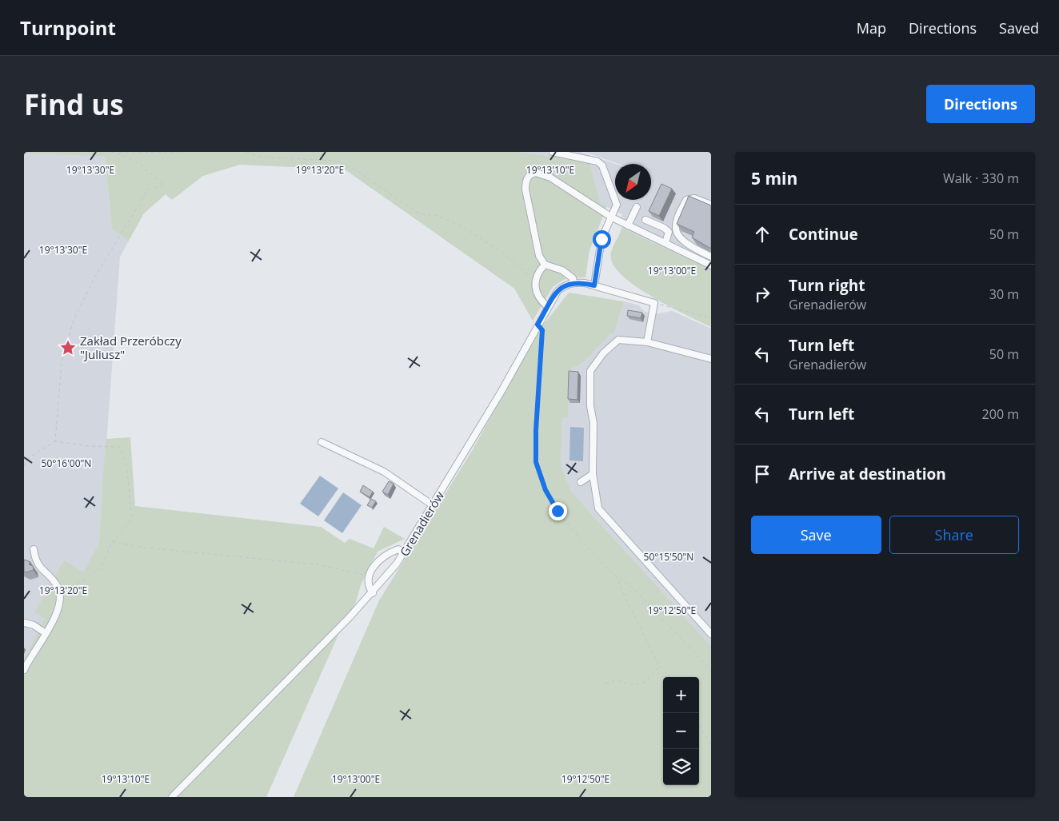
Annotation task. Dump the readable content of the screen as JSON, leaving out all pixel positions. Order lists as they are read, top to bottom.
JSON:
{
  "streets": {
    "street": ["Grenadierów"]
  },
  "places": {
    "place": ["Zakład Przeróbczy \"Juliusz\""]
  },
  "north": "bottom left",
  "page": {
    "header": "Turnpoint",
    "nav": ["Map", "Directions", "Saved"],
    "buttons": [
      "Directions",
      ["Save", "Share"]
    ],
    "title": "Find us",
    "heading": ["5 min", "Walk · 330 m"],
    "list": [
      ["Continue", "50 m"],
      ["Turn right", "Grenadierów", "30 m"],
      ["Turn left", "Grenadierów", "50 m"],
      ["Turn left", "200 m"],
      "Arrive at destination"
    ],
    "map_buttons": ["+", "−"]
  },
  "coordinates": [
    "19°13'30\"E",
    "19°13'20\"E",
    "19°13'10\"E",
    "19°13'00\"E",
    "50°16'00\"N",
    "50°15'50\"N",
    "19°12'50\"E"
  ]
}
